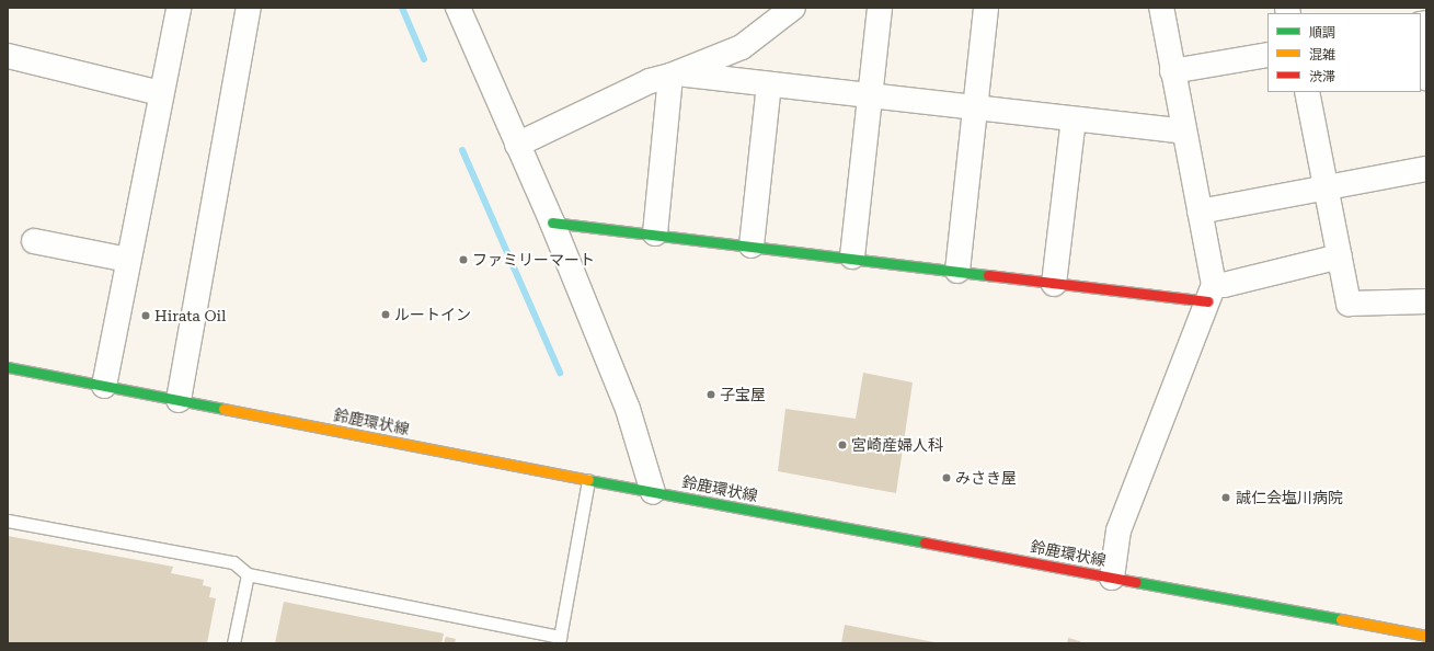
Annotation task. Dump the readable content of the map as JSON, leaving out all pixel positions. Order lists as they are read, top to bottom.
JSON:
{
  "streets": {
    "main road": ["鈴鹿環状線"]
  },
  "places": [
    "ファミリーマート",
    "ルートイン",
    "Hirata Oil",
    "子宝屋",
    "宮崎産婦人科",
    "みさき屋",
    "誠仁会塩川病院"
  ],
  "legend": ["順調", "混雑", "渋滞"]
}
